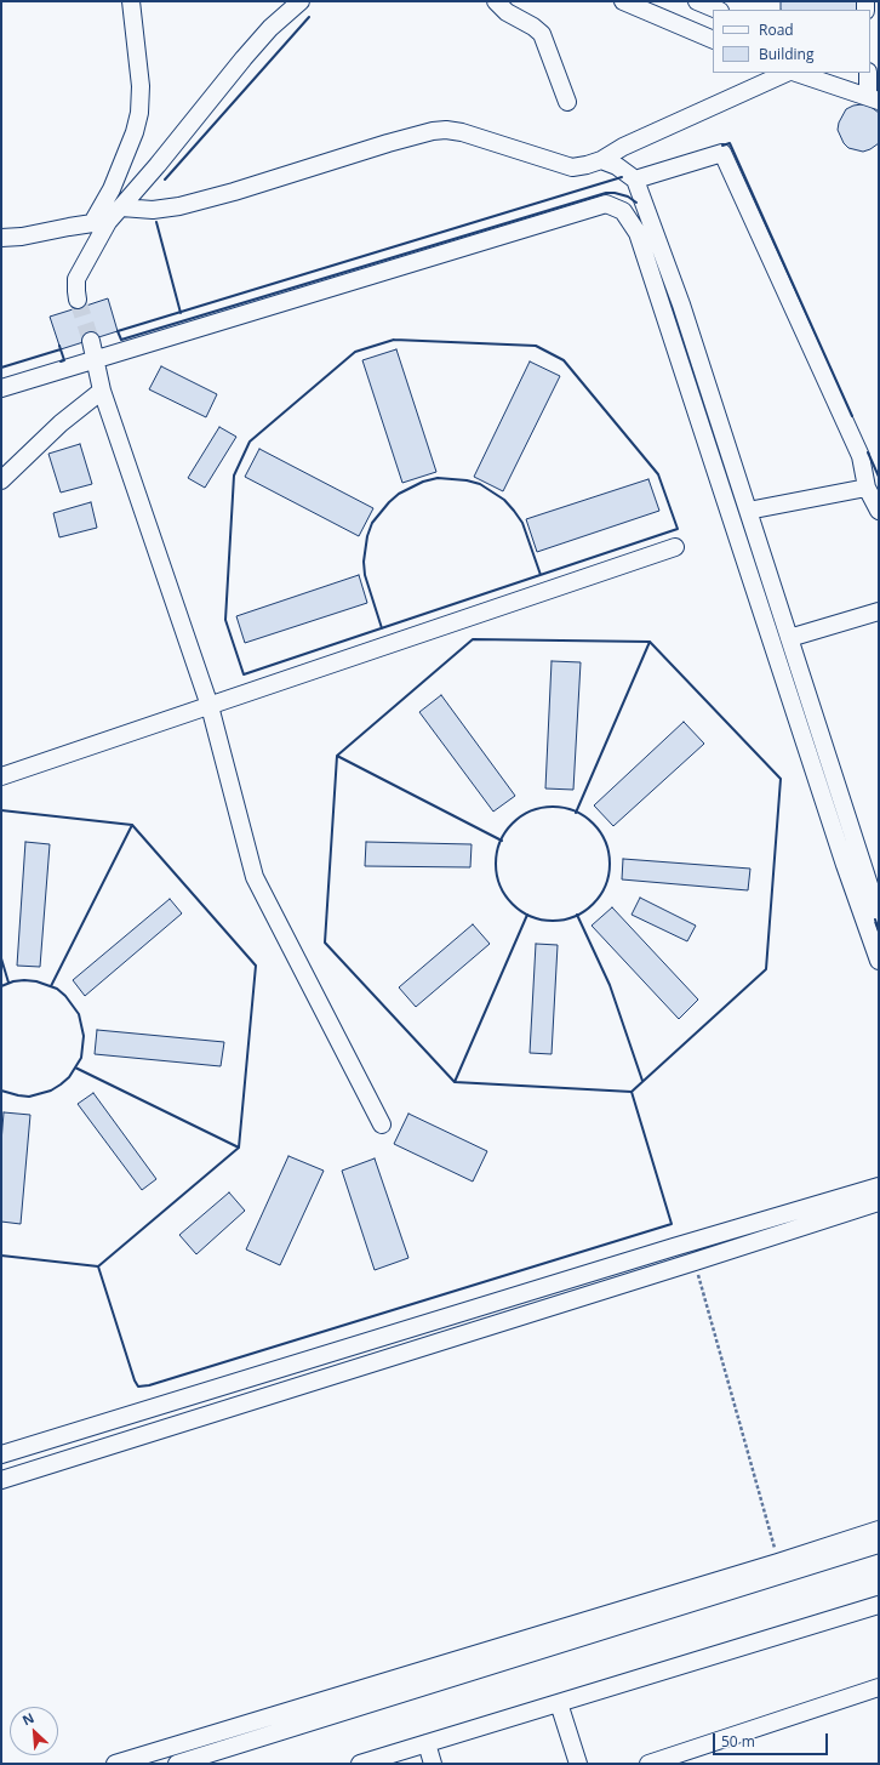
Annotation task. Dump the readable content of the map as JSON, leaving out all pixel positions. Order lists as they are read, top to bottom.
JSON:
{
  "legend": ["Road", "Building"],
  "scale_bar": "50 m",
  "north": "top left"
}
